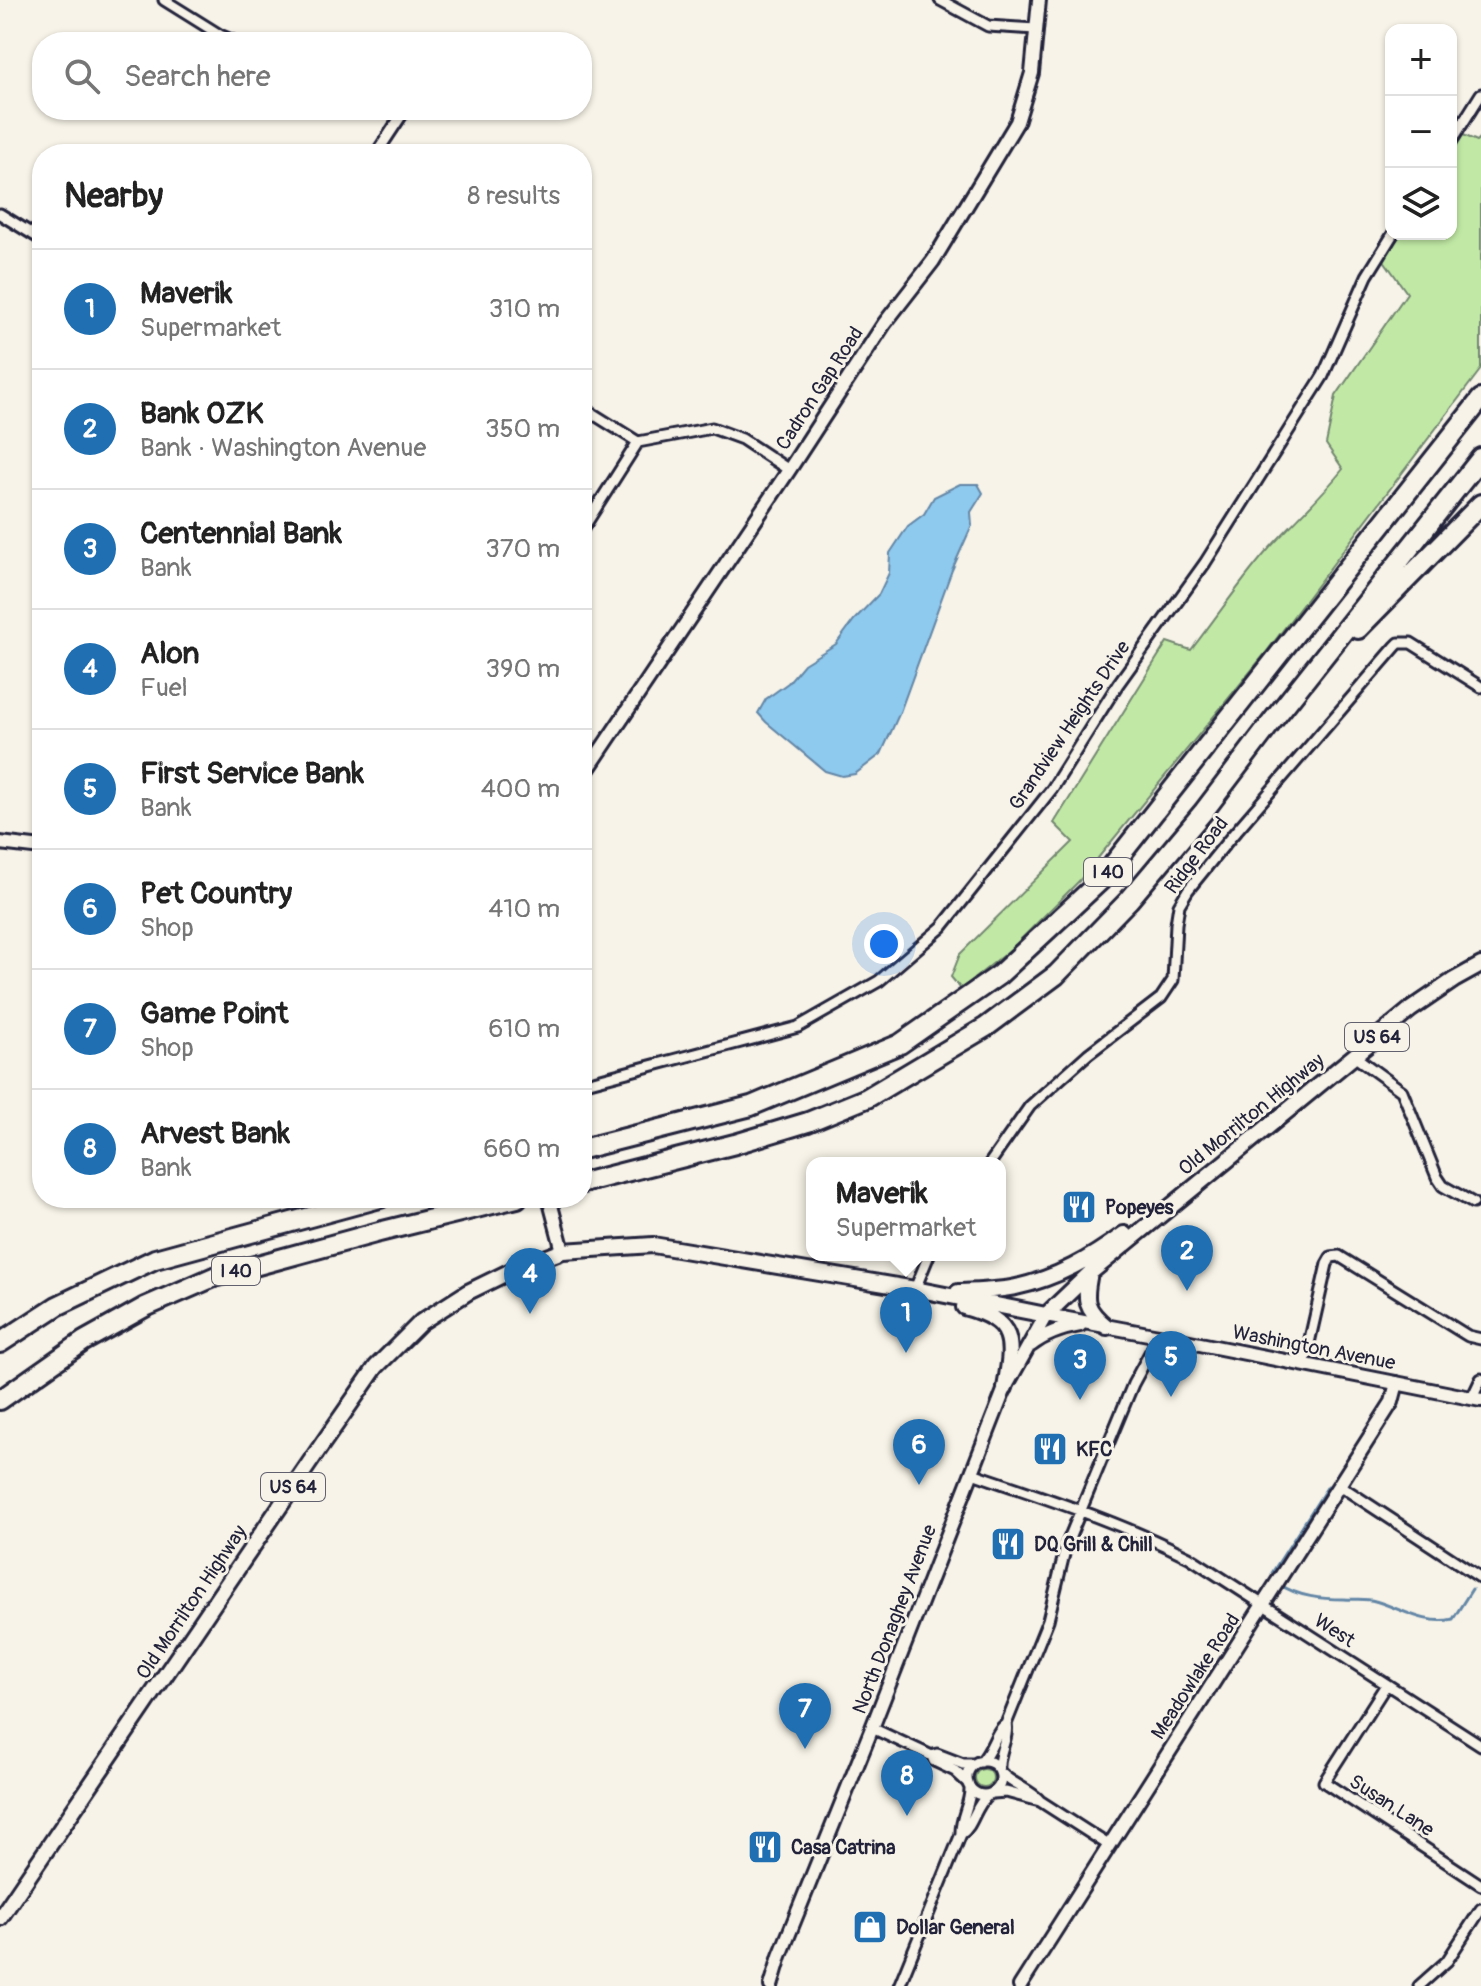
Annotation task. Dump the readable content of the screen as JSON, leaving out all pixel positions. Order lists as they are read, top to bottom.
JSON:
{
  "streets": {
    "highway": ["I 40"],
    "main road": ["US 64", "Old Morrilton Highway"],
    "street": [
      "Cadron Gap Road",
      "Grandview Heights Drive",
      "Ridge Road",
      "Washington Avenue",
      "North Donaghey Avenue",
      "West",
      "Meadowlake Road",
      "Susan Lane"
    ]
  },
  "crossings": [
    ["Old Morrilton Highway", "Washington Avenue"],
    ["Old Morrilton Highway", "North Donaghey Avenue"],
    ["Washington Avenue", "North Donaghey Avenue"],
    ["Washington Avenue", "Meadowlake Road"],
    ["North Donaghey Avenue", "West"],
    ["West", "Meadowlake Road"],
    ["West", "Susan Lane"]
  ],
  "places": {
    "restaurant": [
      "Popeyes",
      "KFC",
      "DQ Grill & Chill",
      "Casa Catrina"
    ],
    "shop": ["Dollar General"]
  },
  "page": {
    "map_buttons": ["+", "−"],
    "search": "Search here",
    "heading": ["Nearby", "8 results"],
    "list": [
      {
        "mark": "1",
        "name": "Maverik",
        "note": "Supermarket",
        "value": "310 m"
      },
      {
        "mark": "2",
        "name": "Bank OZK",
        "note": "Bank · Washington Avenue",
        "value": "350 m"
      },
      {
        "mark": "3",
        "name": "Centennial Bank",
        "note": "Bank",
        "value": "370 m"
      },
      {
        "mark": "4",
        "name": "Alon",
        "note": "Fuel",
        "value": "390 m"
      },
      {
        "mark": "5",
        "name": "First Service Bank",
        "note": "Bank",
        "value": "400 m"
      },
      {
        "mark": "6",
        "name": "Pet Country",
        "note": "Shop",
        "value": "410 m"
      },
      {
        "mark": "7",
        "name": "Game Point",
        "note": "Shop",
        "value": "610 m"
      },
      {
        "mark": "8",
        "name": "Arvest Bank",
        "note": "Bank",
        "value": "660 m"
      }
    ],
    "popup": ["Maverik", "Supermarket"],
    "pins": [
      "2",
      "4",
      "1",
      "5",
      "3",
      "6",
      "7",
      "8"
    ]
  }
}
